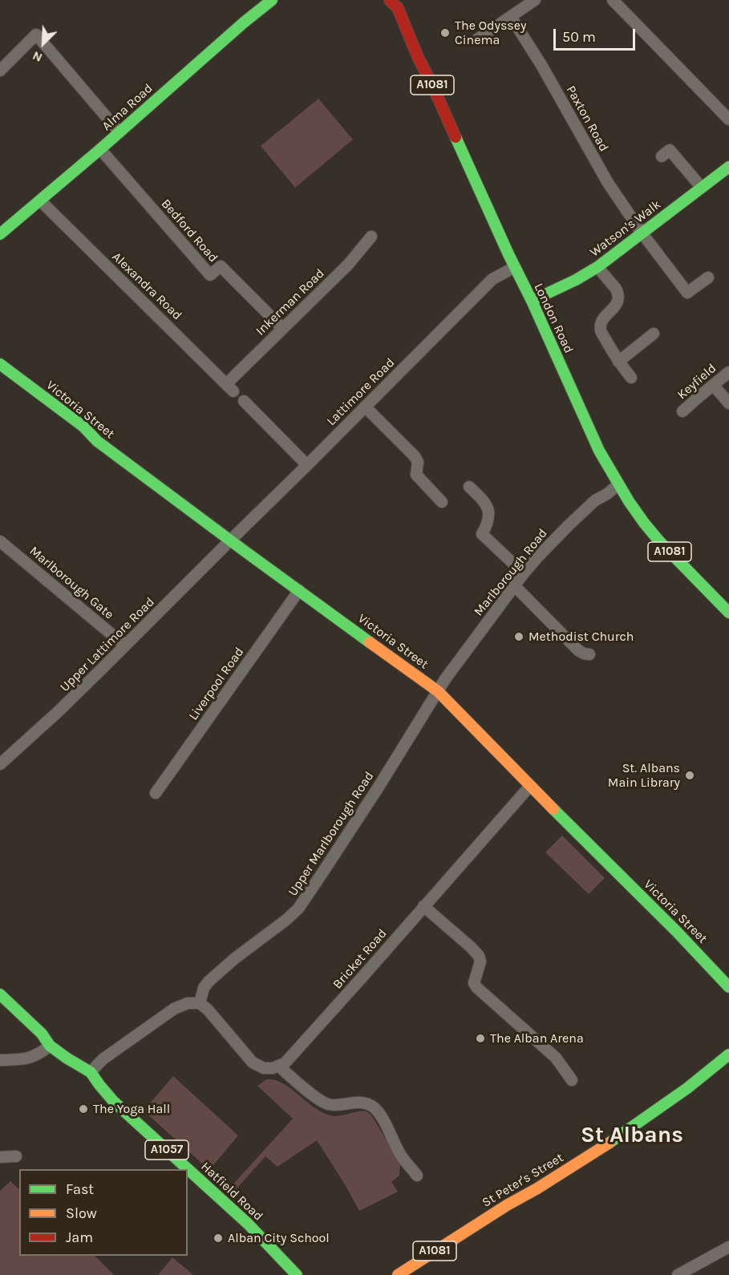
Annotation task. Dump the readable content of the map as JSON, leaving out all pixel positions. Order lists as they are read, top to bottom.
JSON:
{
  "streets": {
    "main road": [
      "A1081",
      "Alma Road",
      "Watson's Walk",
      "London Road",
      "Victoria Street",
      "A1057",
      "St Peter's Street",
      "Hatfield Road"
    ],
    "street": [
      "Paxton Road",
      "Bedford Road",
      "Alexandra Road",
      "Inkerman Road",
      "Keyfield",
      "Lattimore Road",
      "Marlborough Road",
      "Marlborough Gate",
      "Upper Lattimore Road",
      "Liverpool Road",
      "Upper Marlborough Road",
      "Bricket Road"
    ]
  },
  "crossings": [
    ["Alma Road", "Bedford Road"],
    ["Alma Road", "Alexandra Road"],
    ["Paxton Road", "Watson's Walk"],
    ["Watson's Walk", "London Road"],
    ["Bedford Road", "Inkerman Road"],
    ["Alexandra Road", "Inkerman Road"],
    ["London Road", "Lattimore Road"],
    ["London Road", "Marlborough Road"],
    ["Lattimore Road", "Victoria Street"],
    ["Lattimore Road", "Upper Lattimore Road"],
    ["Victoria Street", "Marlborough Road"],
    ["Victoria Street", "Upper Lattimore Road"],
    ["Victoria Street", "Liverpool Road"],
    ["Victoria Street", "Upper Marlborough Road"],
    ["Victoria Street", "Bricket Road"],
    ["Marlborough Road", "Upper Marlborough Road"],
    ["Marlborough Gate", "Upper Lattimore Road"]
  ],
  "districts": ["St Albans"],
  "places": [
    "The Odyssey Cinema",
    "Methodist Church",
    "St. Albans Main Library",
    "The Alban Arena",
    "The Yoga Hall",
    "Alban City School"
  ],
  "legend": ["Fast", "Slow", "Jam"],
  "scale_bar": "50 m",
  "north": "bottom left"
}
